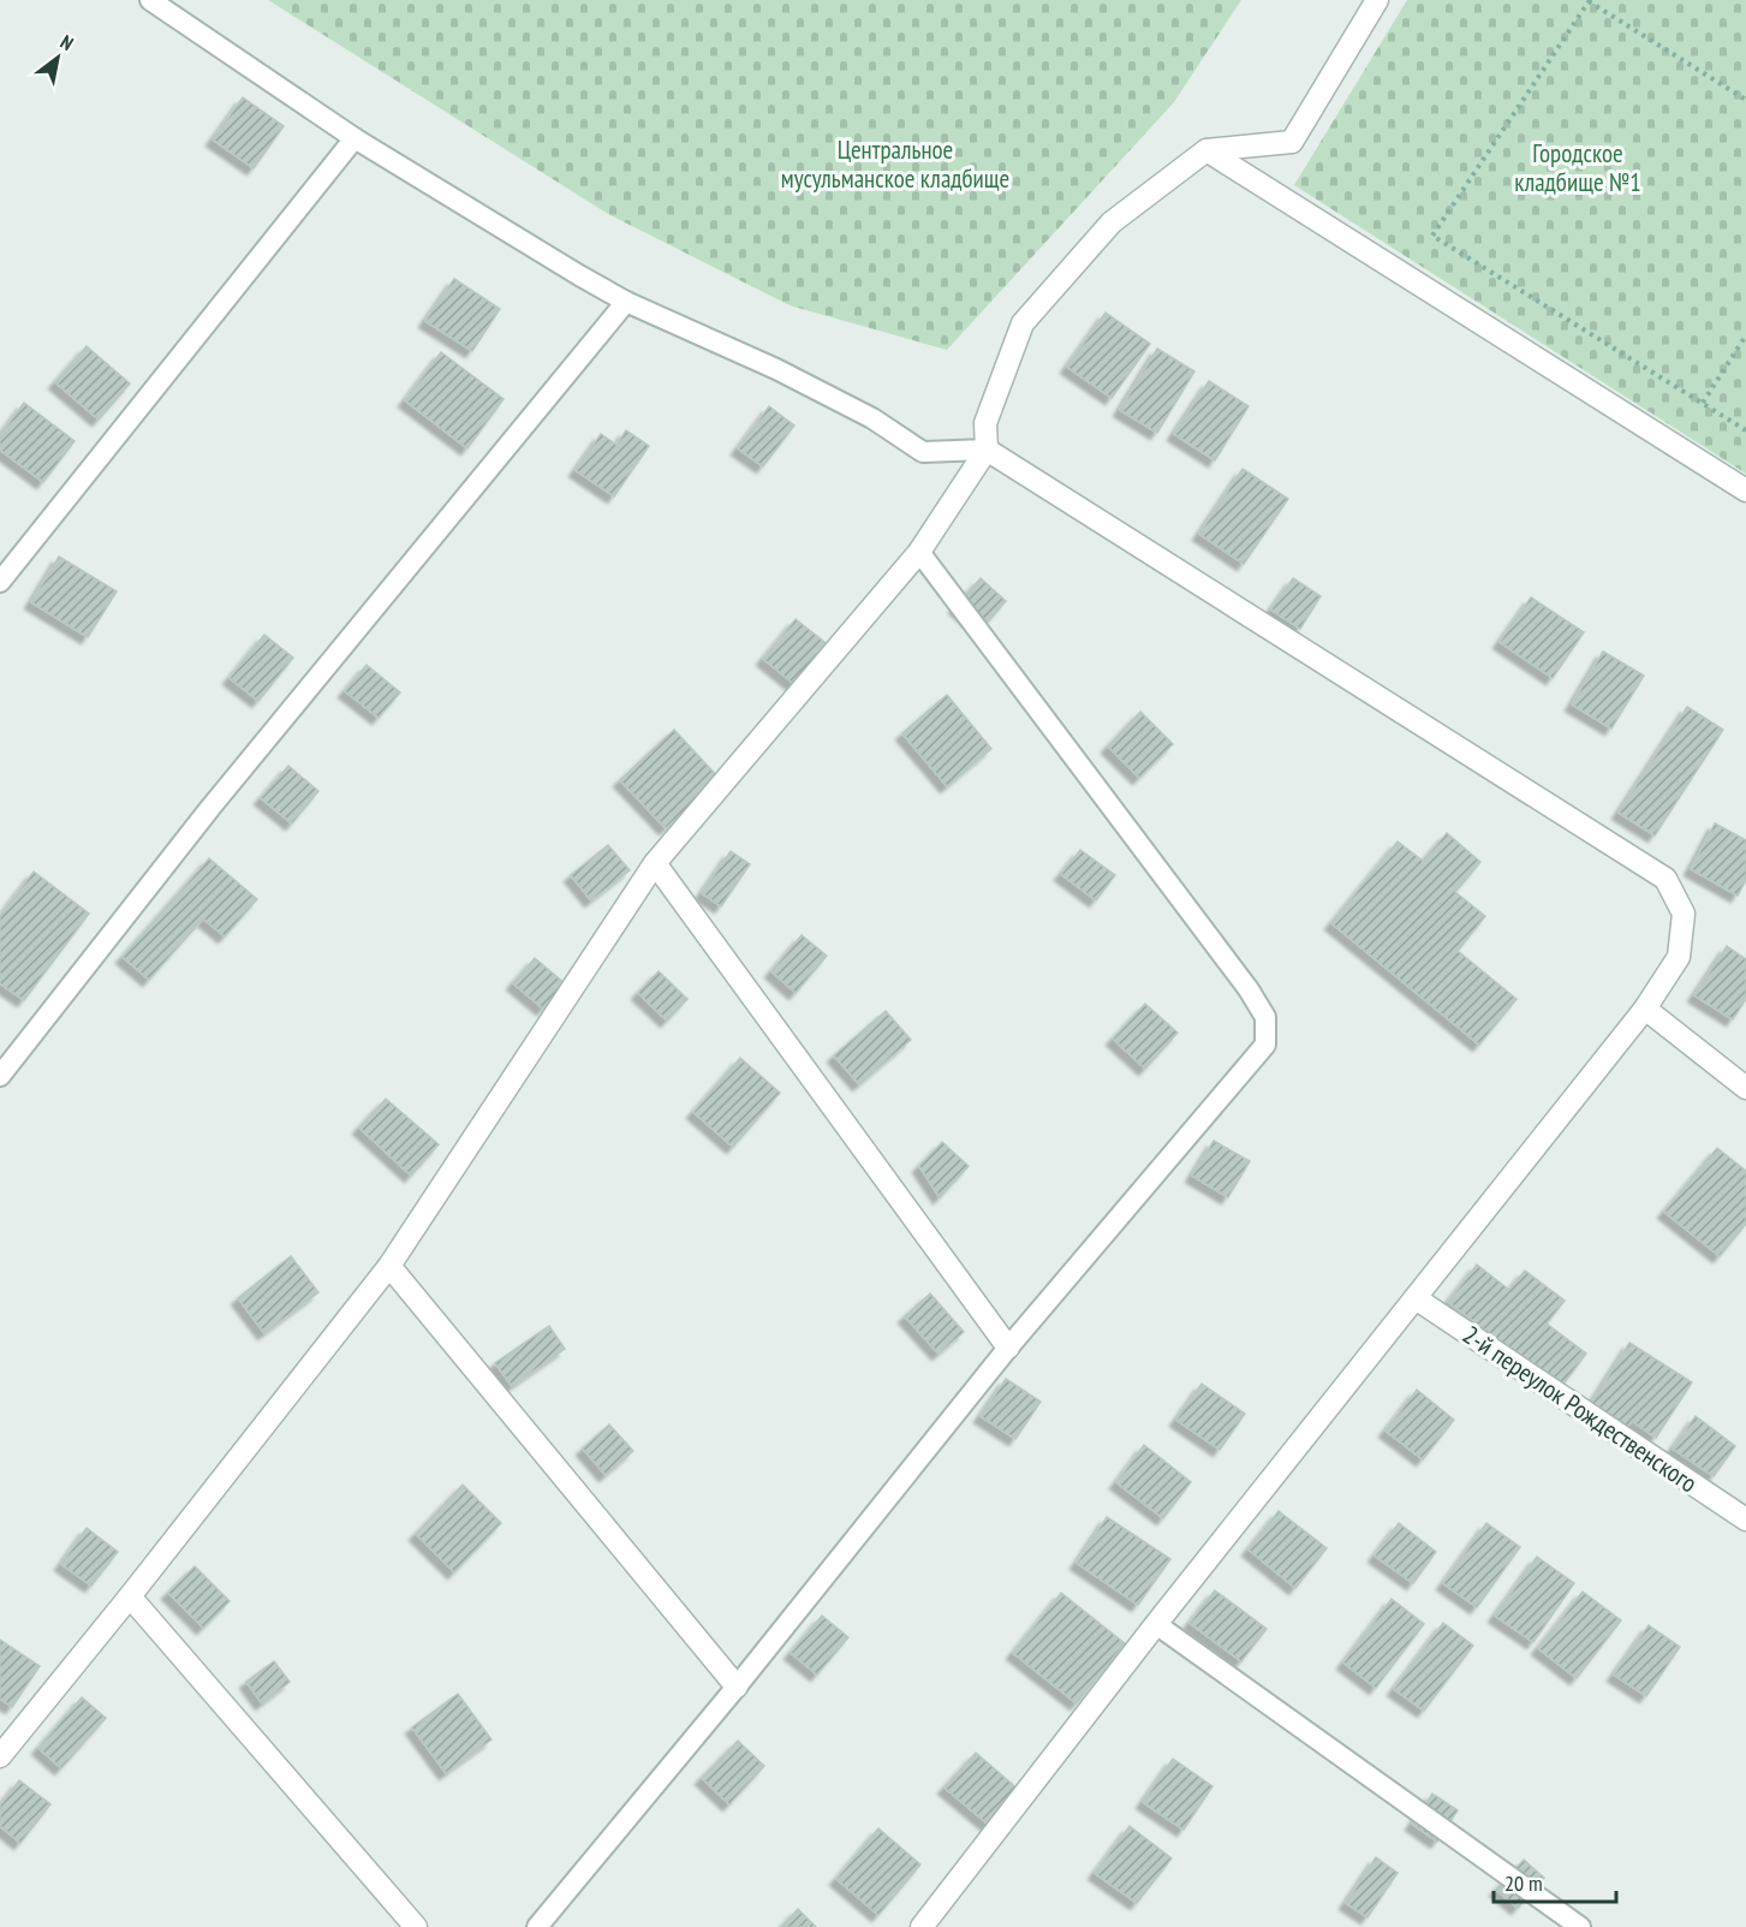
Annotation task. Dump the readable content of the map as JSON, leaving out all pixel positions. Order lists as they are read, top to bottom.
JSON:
{
  "streets": {
    "street": ["2-й переулок Рождественского"]
  },
  "parks": ["Центральное мусульманское кладбище", "Городское кладбище №1"],
  "scale_bar": "20 m",
  "north": "top right"
}
